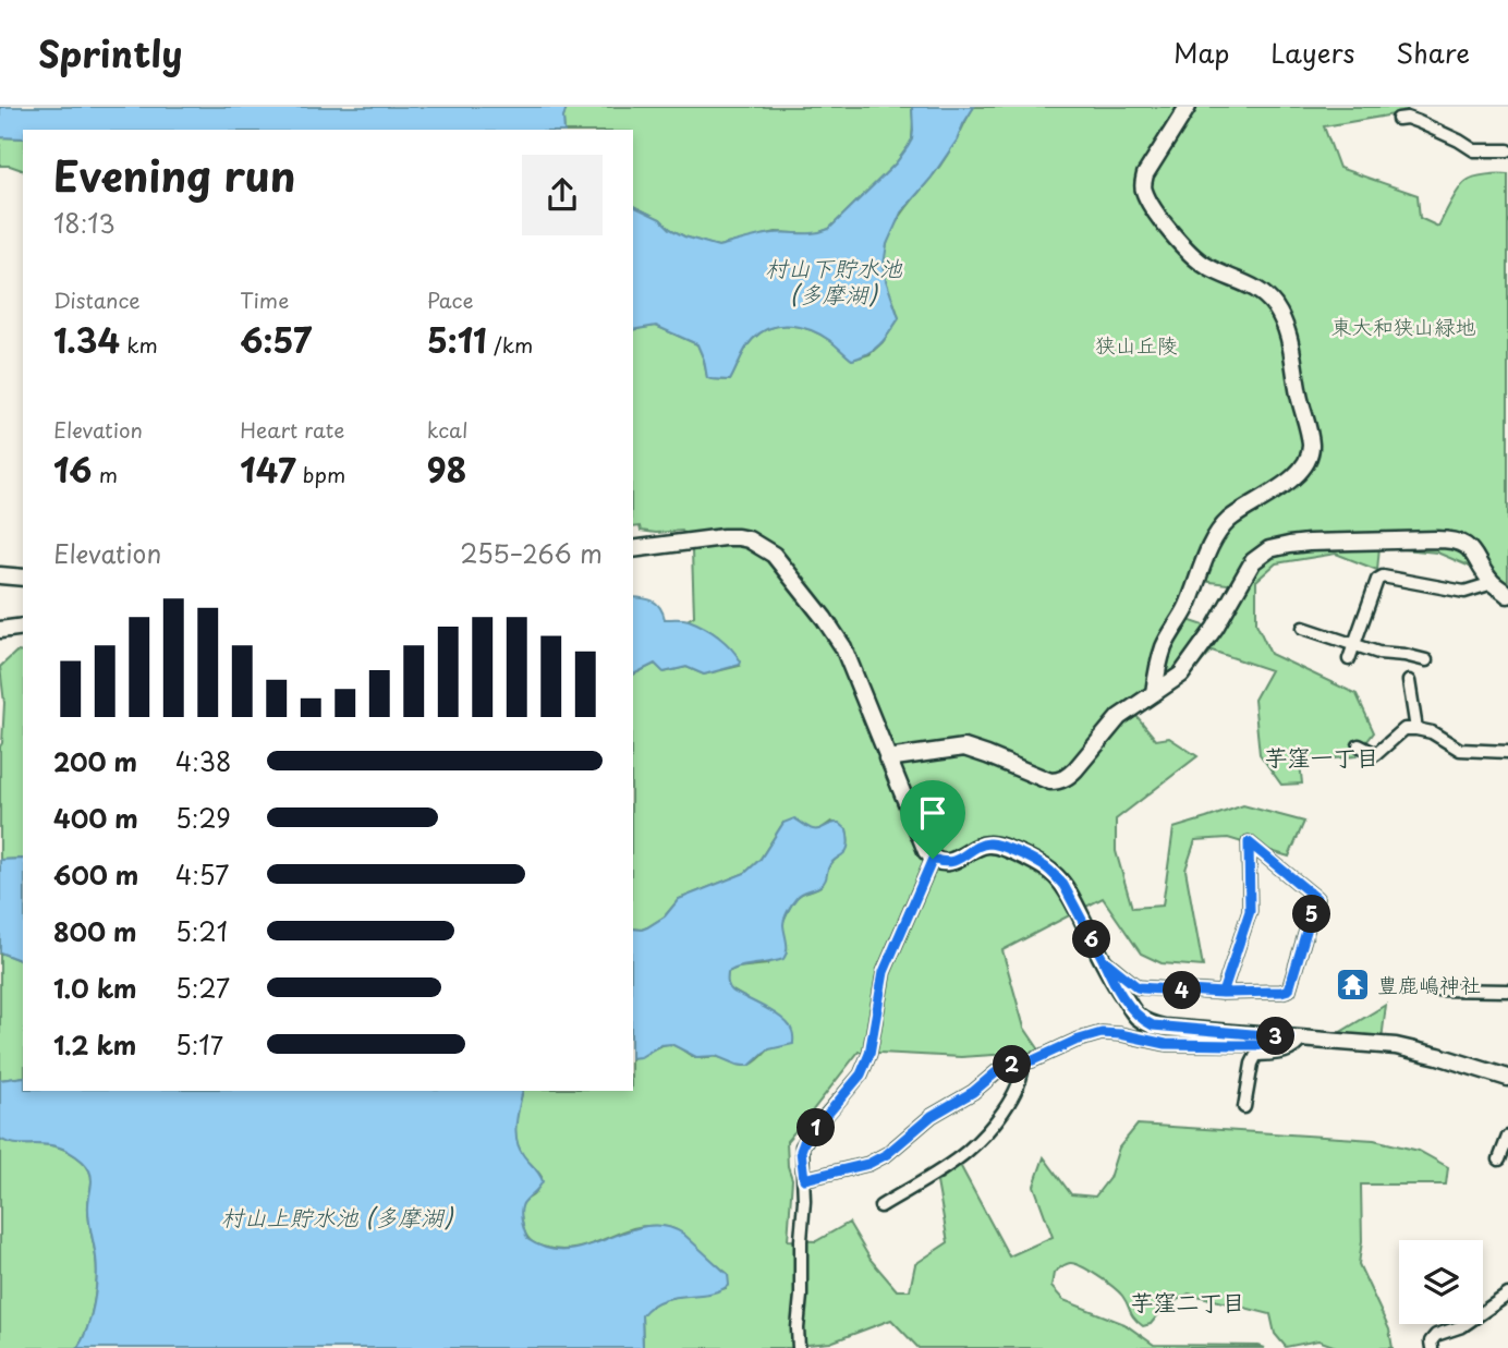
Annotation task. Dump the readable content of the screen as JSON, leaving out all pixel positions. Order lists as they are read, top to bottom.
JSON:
{
  "districts": ["芋窪一丁目", "芋窪二丁目"],
  "water": ["村山下貯水池 (多摩湖)", "村山上貯水池 (多摩湖)"],
  "parks": ["東大和狭山緑地", "狭山丘陵"],
  "places": {
    "temple": ["豊鹿嶋神社"]
  },
  "page": {
    "header": "Sprintly",
    "nav": ["Map", "Layers", "Share"],
    "heading": ["Evening run", "18:13"],
    "stats": [
      ["Distance", "1.34 km"],
      ["Time", "6:57"],
      ["Pace", "5:11 /km"],
      ["Elevation", "16 m"],
      ["Heart rate", "147 bpm"],
      ["kcal", "98"]
    ],
    "chart": ["Elevation", "255–266 m"],
    "list": [
      {
        "name": "200 m",
        "note": "4:38"
      },
      {
        "name": "400 m",
        "note": "5:29"
      },
      {
        "name": "600 m",
        "note": "4:57"
      },
      {
        "name": "800 m",
        "note": "5:21"
      },
      {
        "name": "1.0 km",
        "note": "5:27"
      },
      {
        "name": "1.2 km",
        "note": "5:17"
      }
    ],
    "pins": [
      "5",
      "6",
      "4",
      "3",
      "2",
      "1"
    ]
  }
}
